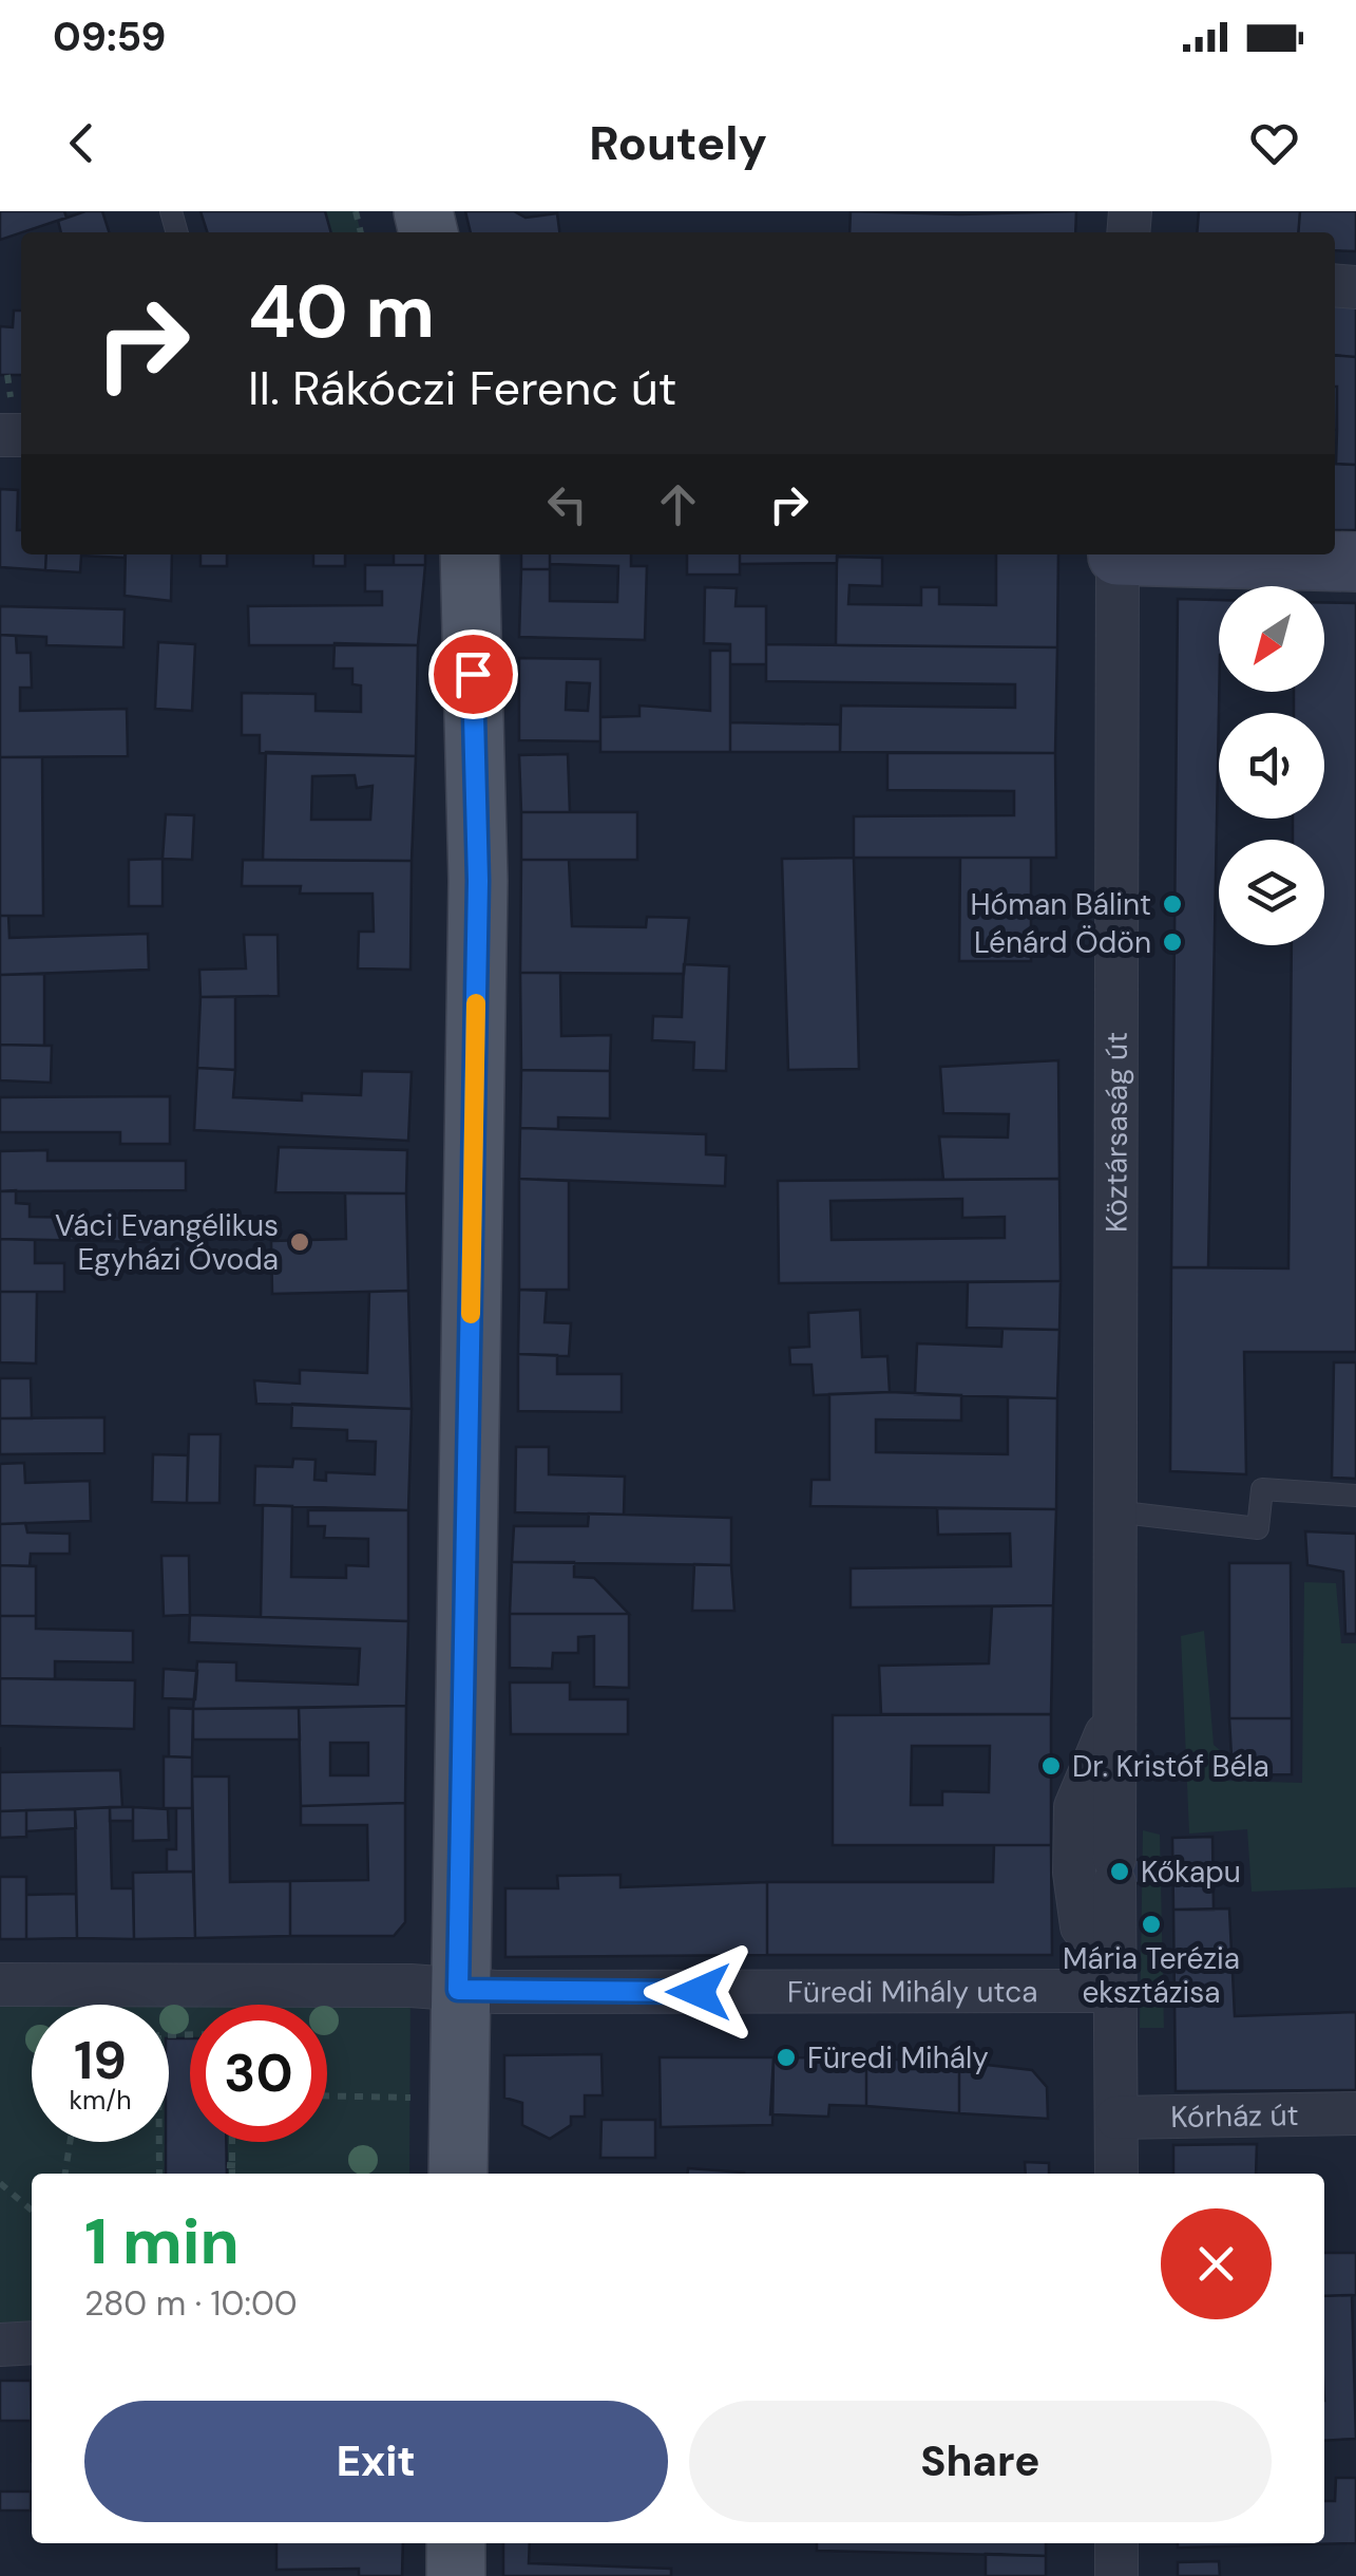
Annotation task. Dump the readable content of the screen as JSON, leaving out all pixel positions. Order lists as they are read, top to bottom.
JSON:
{
  "streets": {
    "street": ["Köztársaság út", "Füredi Mihály utca", "Kórház út"]
  },
  "crossings": [
    ["Köztársaság út", "Füredi Mihály utca"]
  ],
  "places": [
    "Hóman Bálint",
    "Lénárd Ödön",
    "Váci Evangélikus Egyházi Óvoda",
    "Dr. Kristóf Béla",
    "Kőkapu",
    "Mária Terézia eksztázisa",
    "Füredi Mihály"
  ],
  "north": "bottom left",
  "page": {
    "status": "09:59",
    "header": "Routely",
    "turn": ["40 m", "II. Rákóczi Ferenc út"],
    "speed": "19 km/h",
    "limit": "30",
    "heading": ["1 min", "280 m · 10:00"],
    "buttons": ["Exit", "Share"]
  }
}
